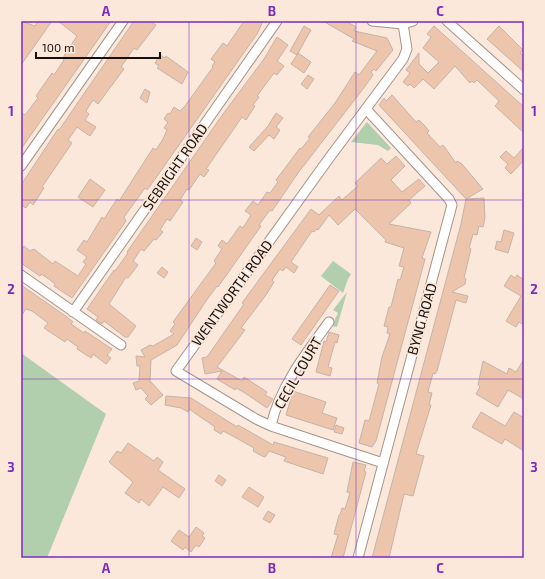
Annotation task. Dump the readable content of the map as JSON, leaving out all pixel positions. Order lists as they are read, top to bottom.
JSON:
{
  "streets": {
    "street": [
      "SEBRIGHT ROAD",
      "WENTWORTH ROAD",
      "BYNG ROAD",
      "CECIL COURT"
    ]
  },
  "crossings": [
    ["WENTWORTH ROAD", "BYNG ROAD"],
    ["WENTWORTH ROAD", "CECIL COURT"]
  ],
  "scale_bar": "100 m",
  "grid": {
    "columns": ["A", "B", "C"],
    "rows": ["1", "2", "3"]
  }
}
